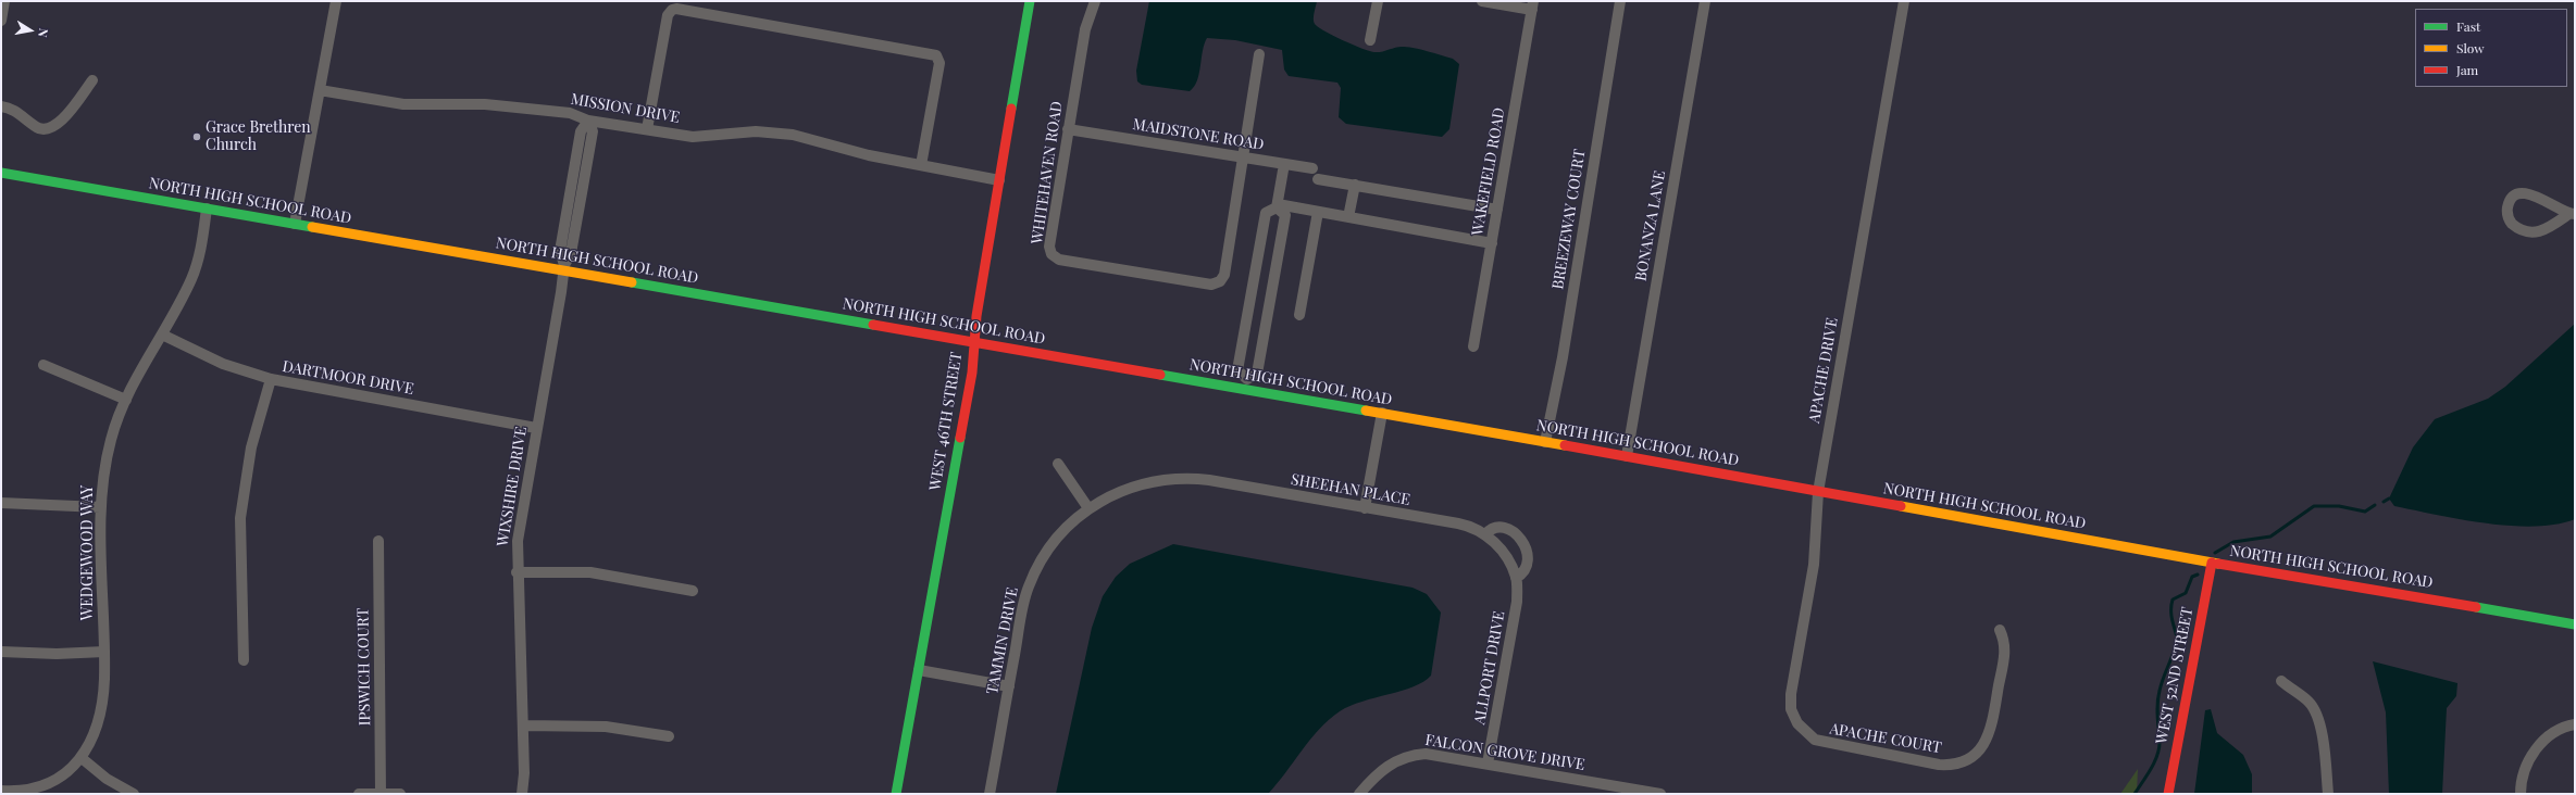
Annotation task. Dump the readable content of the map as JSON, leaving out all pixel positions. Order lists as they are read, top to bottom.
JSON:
{
  "streets": {
    "street": [
      "MISSION DRIVE",
      "MAIDSTONE ROAD",
      "WAKEFIELD ROAD",
      "WHITEHAVEN ROAD",
      "NORTH HIGH SCHOOL ROAD",
      "BREEZEWAY COURT",
      "BONANZA LANE",
      "APACHE DRIVE",
      "DARTMOOR DRIVE",
      "WEST 46TH STREET",
      "WIXSHIRE DRIVE",
      "SHEEHAN PLACE",
      "WEDGEWOOD WAY",
      "TAMMIN DRIVE",
      "IPSWICH COURT",
      "ALLPORT DRIVE",
      "WEST 52ND STREET",
      "APACHE COURT",
      "FALCON GROVE DRIVE"
    ]
  },
  "crossings": [
    ["MISSION DRIVE", "WEST 46TH STREET"],
    ["MISSION DRIVE", "WIXSHIRE DRIVE"],
    ["MAIDSTONE ROAD", "WHITEHAVEN ROAD"],
    ["NORTH HIGH SCHOOL ROAD", "BREEZEWAY COURT"],
    ["NORTH HIGH SCHOOL ROAD", "BONANZA LANE"],
    ["NORTH HIGH SCHOOL ROAD", "APACHE DRIVE"],
    ["NORTH HIGH SCHOOL ROAD", "WEST 46TH STREET"],
    ["NORTH HIGH SCHOOL ROAD", "WIXSHIRE DRIVE"],
    ["NORTH HIGH SCHOOL ROAD", "WEDGEWOOD WAY"],
    ["NORTH HIGH SCHOOL ROAD", "WEST 52ND STREET"],
    ["APACHE DRIVE", "APACHE COURT"],
    ["DARTMOOR DRIVE", "WIXSHIRE DRIVE"],
    ["DARTMOOR DRIVE", "WEDGEWOOD WAY"],
    ["SHEEHAN PLACE", "TAMMIN DRIVE"],
    ["SHEEHAN PLACE", "ALLPORT DRIVE"],
    ["ALLPORT DRIVE", "FALCON GROVE DRIVE"]
  ],
  "places": ["Grace Brethren Church"],
  "legend": ["Fast", "Slow", "Jam"],
  "north": "right"
}
